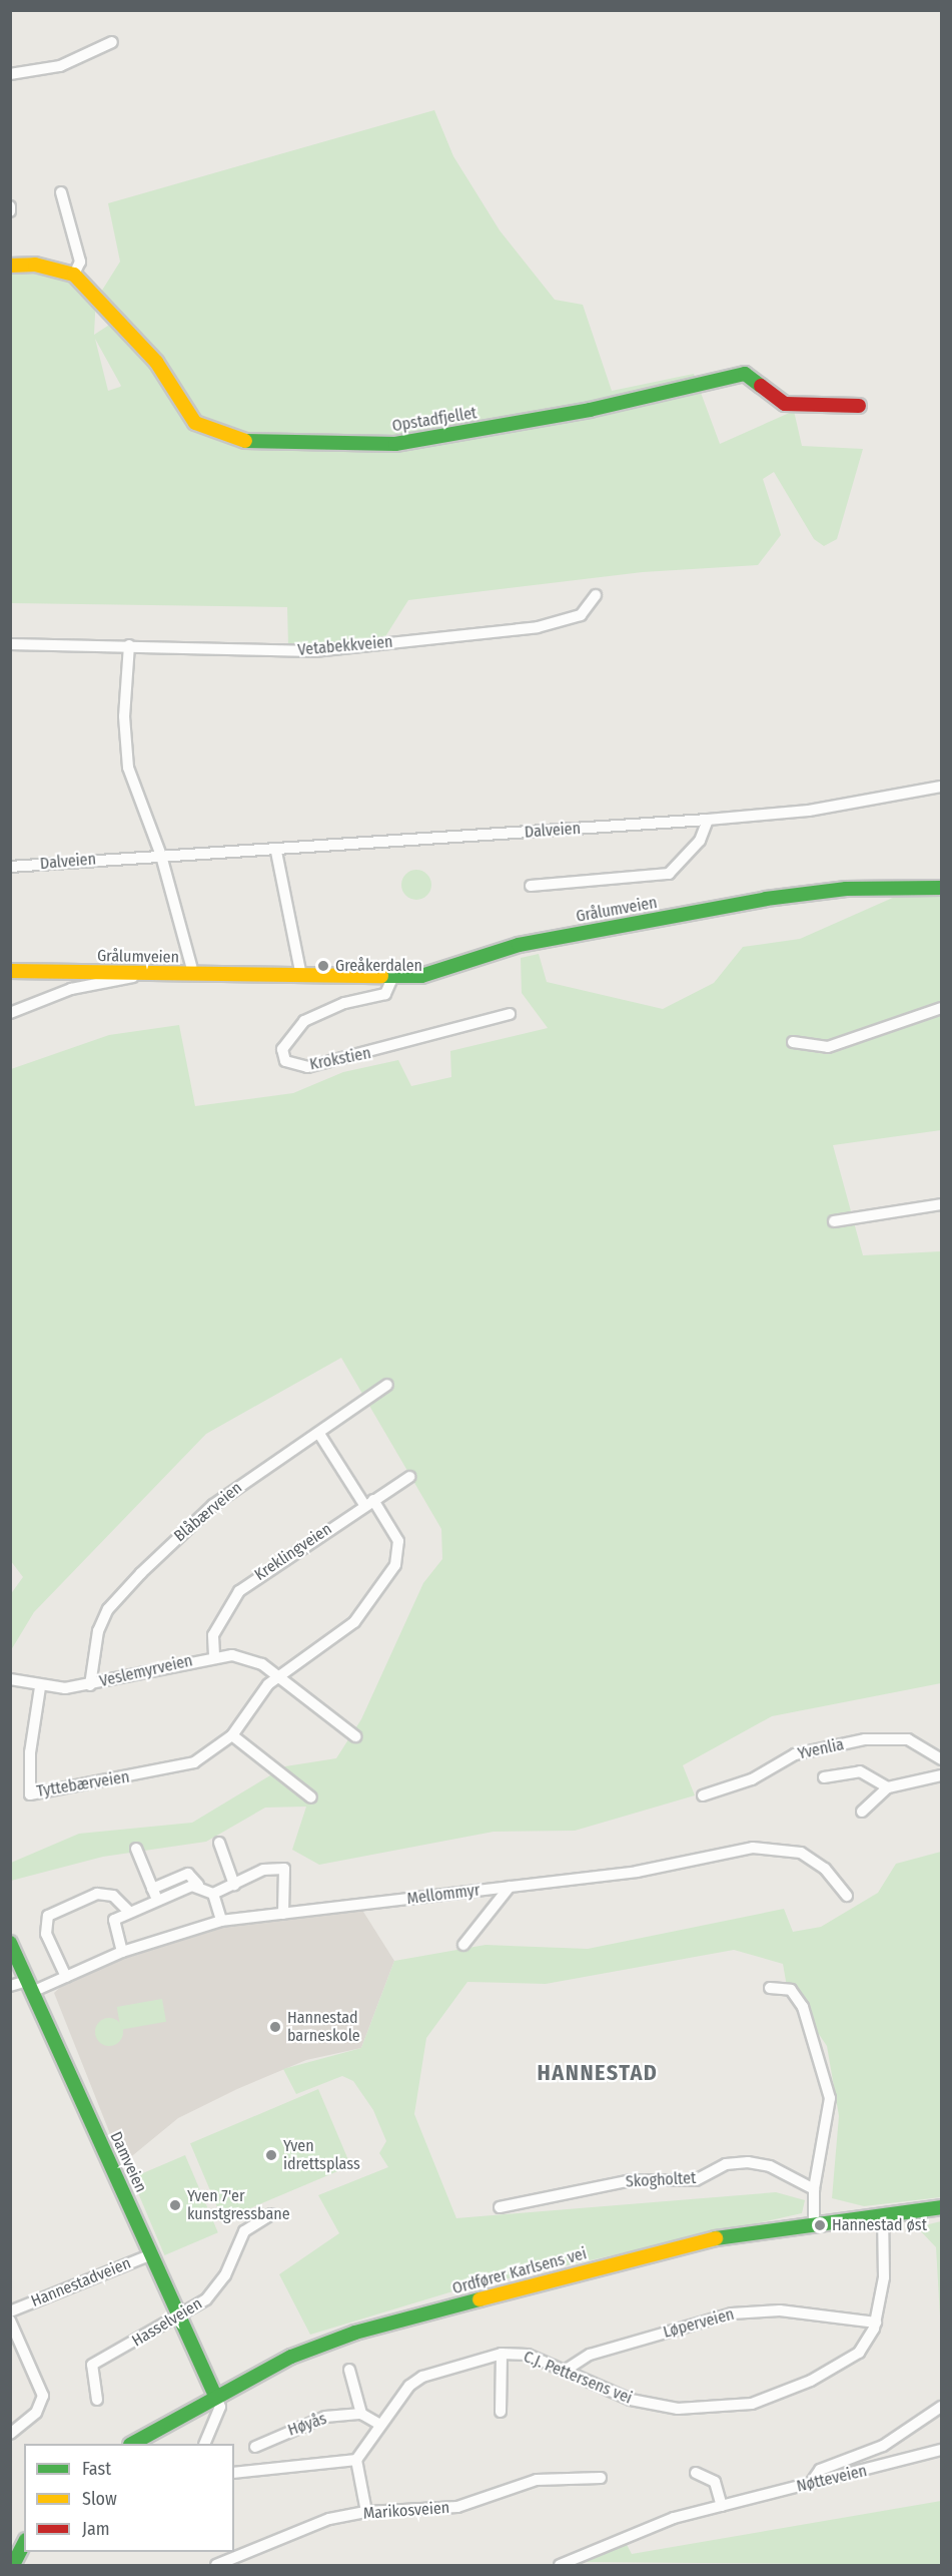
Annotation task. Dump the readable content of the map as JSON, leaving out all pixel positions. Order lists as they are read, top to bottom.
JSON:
{
  "streets": {
    "street": [
      "Opstadfjellet",
      "Vetabekkveien",
      "Dalveien",
      "Grålumveien",
      "Krokstien",
      "Blåbærveien",
      "Kreklingveien",
      "Veslemyrveien",
      "Yvenlia",
      "Tyttebærveien",
      "Mellommyr",
      "Damveien",
      "Skogholtet",
      "Ordfører Karlsens vei",
      "Hannestadveien",
      "Hasselveien",
      "Løperveien",
      "C.J. Pettersens vei",
      "Høyås",
      "Nøtteveien",
      "Marikosveien"
    ]
  },
  "crossings": [
    ["Grålumveien", "Krokstien"],
    ["Blåbærveien", "Veslemyrveien"],
    ["Blåbærveien", "Tyttebærveien"],
    ["Kreklingveien", "Veslemyrveien"],
    ["Kreklingveien", "Tyttebærveien"],
    ["Veslemyrveien", "Tyttebærveien"],
    ["Mellommyr", "Damveien"],
    ["Damveien", "Ordfører Karlsens vei"],
    ["Damveien", "Hannestadveien"],
    ["Damveien", "Hasselveien"],
    ["Ordfører Karlsens vei", "C.J. Pettersens vei"],
    ["Løperveien", "C.J. Pettersens vei"]
  ],
  "districts": ["HANNESTAD"],
  "places": [
    "Greåkerdalen",
    "Hannestad barneskole",
    "Yven idrettsplass",
    "Yven 7'er kunstgressbane",
    "Hannestad øst"
  ],
  "legend": ["Fast", "Slow", "Jam"]
}
